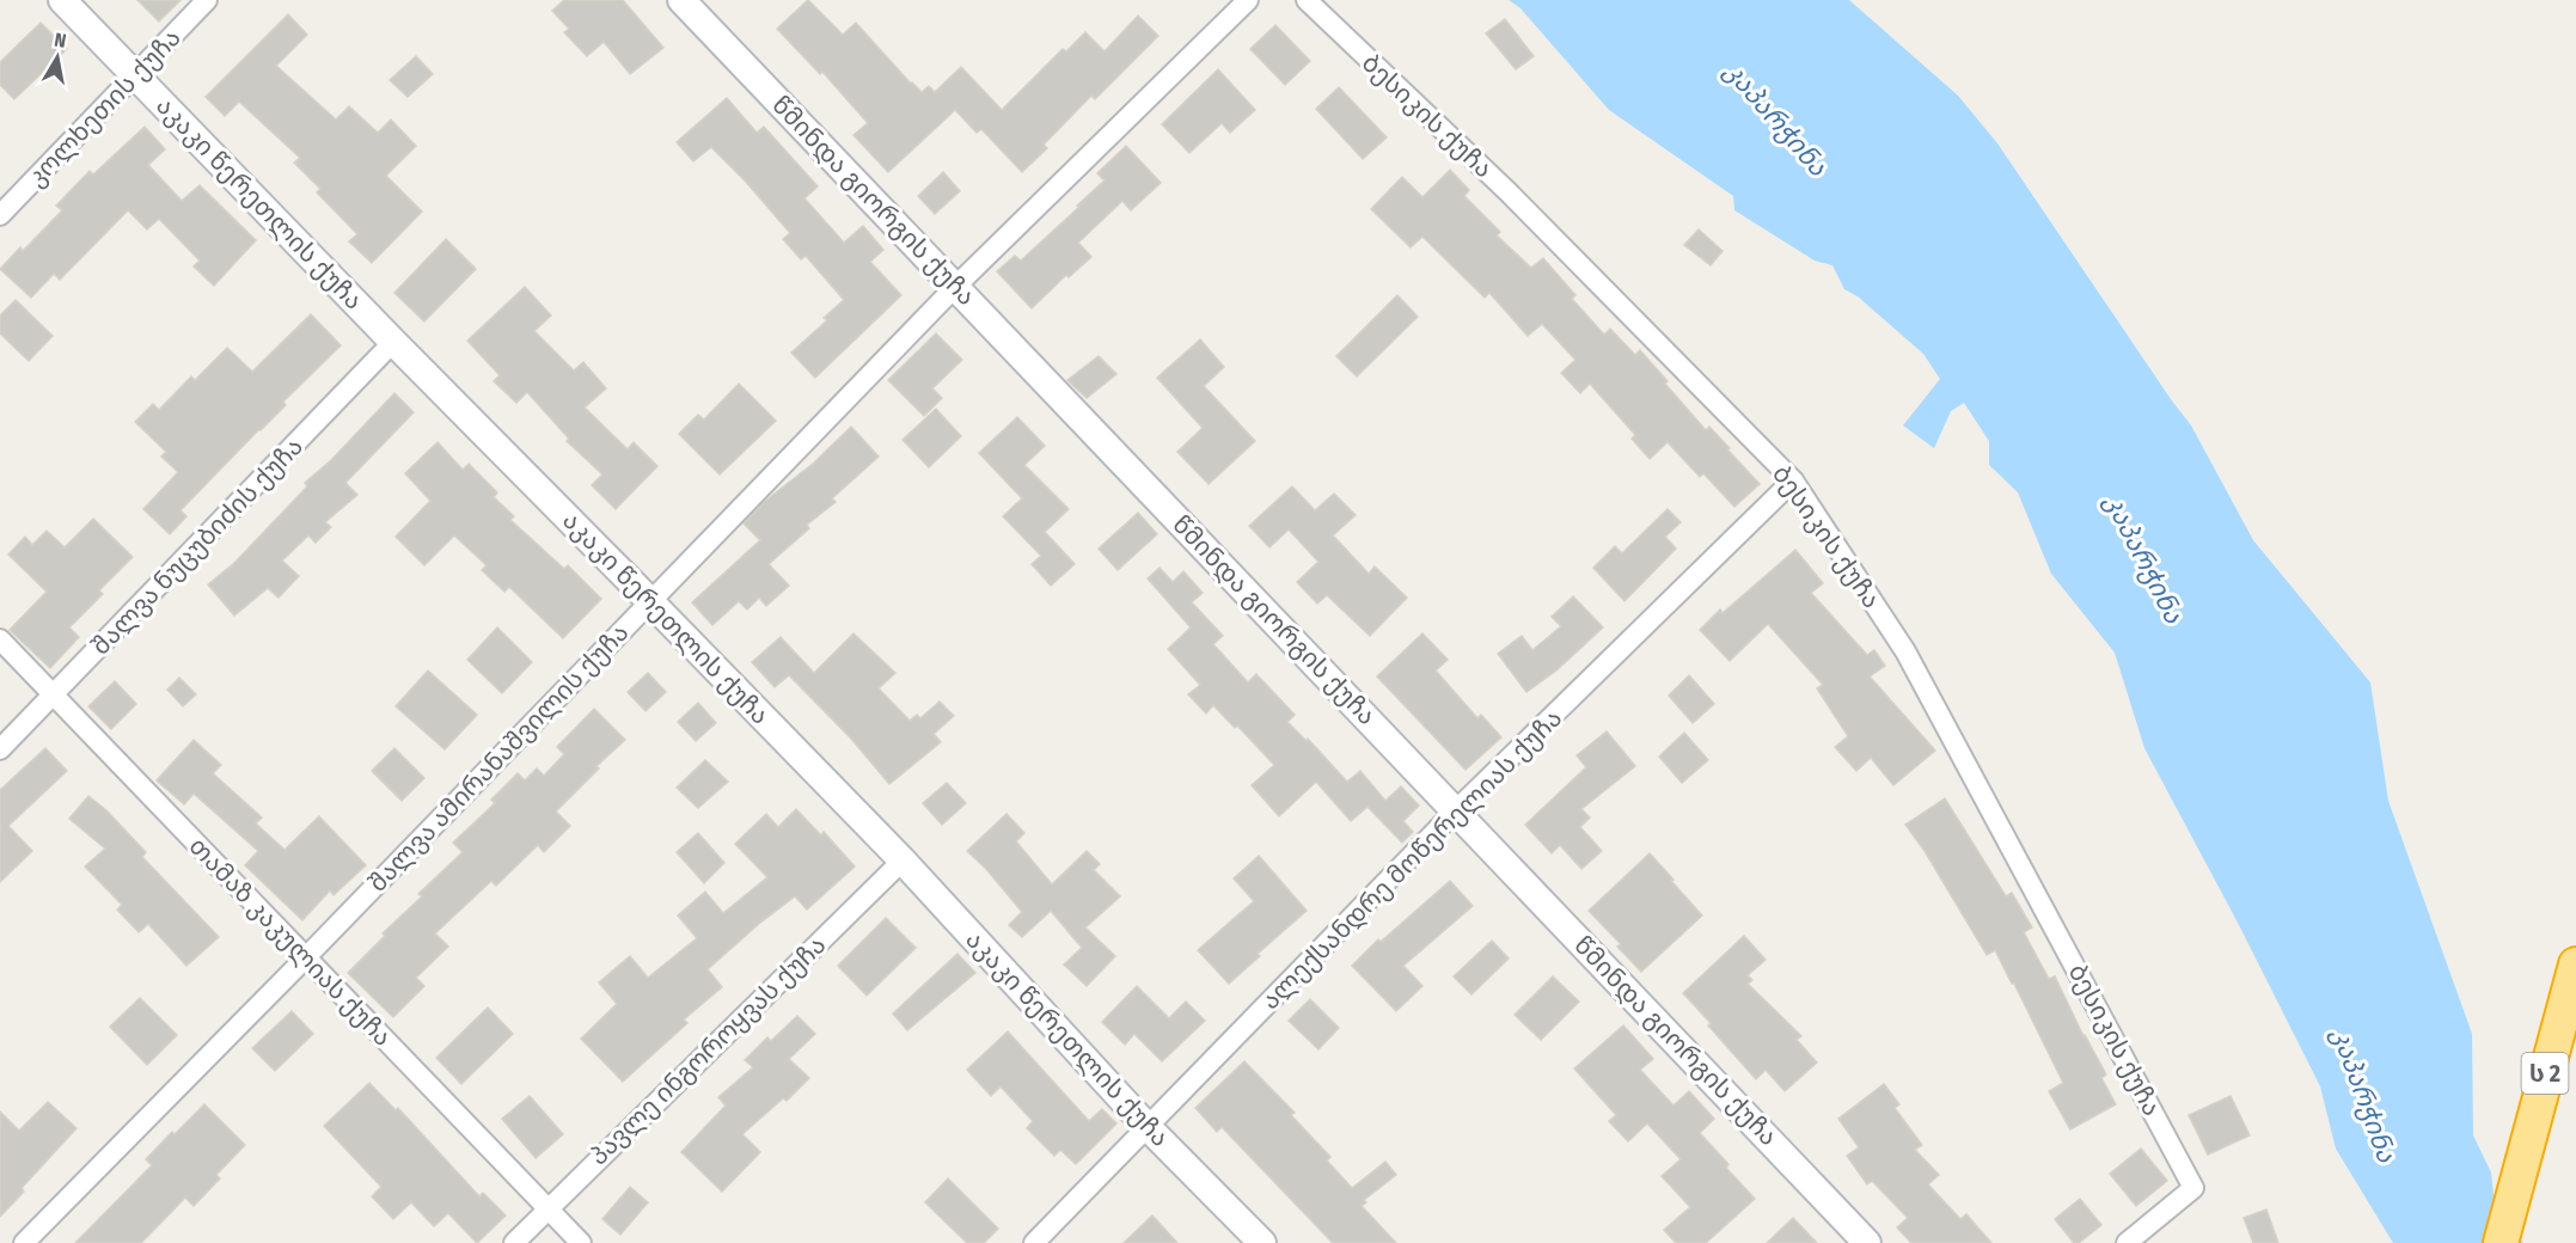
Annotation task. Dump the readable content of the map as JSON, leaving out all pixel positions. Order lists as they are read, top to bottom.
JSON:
{
  "streets": {
    "highway": ["ს 2"],
    "main road": ["წმინდა გიორგის ქუჩა", "აკაკი წერეთლის ქუჩა"],
    "street": [
      "კოლხეთის ქუჩა",
      "ბესიკის ქუჩა",
      "შალვა ნუცუბიძის ქუჩა",
      "შალვა ამირანაშვილის ქუჩა",
      "ალექსანდრე მოწერელიას ქუჩა",
      "თამაზ კაკულიას ქუჩა",
      "პავლე ინგოროყვას ქუჩა"
    ]
  },
  "crossings": [
    ["კოლხეთის ქუჩა", "აკაკი წერეთლის ქუჩა"],
    ["ბესიკის ქუჩა", "ალექსანდრე მოწერელიას ქუჩა"],
    ["წმინდა გიორგის ქუჩა", "შალვა ამირანაშვილის ქუჩა"],
    ["წმინდა გიორგის ქუჩა", "ალექსანდრე მოწერელიას ქუჩა"],
    ["აკაკი წერეთლის ქუჩა", "შალვა ნუცუბიძის ქუჩა"],
    ["აკაკი წერეთლის ქუჩა", "შალვა ამირანაშვილის ქუჩა"],
    ["აკაკი წერეთლის ქუჩა", "ალექსანდრე მოწერელიას ქუჩა"],
    ["აკაკი წერეთლის ქუჩა", "პავლე ინგოროყვას ქუჩა"],
    ["შალვა ნუცუბიძის ქუჩა", "თამაზ კაკულიას ქუჩა"],
    ["შალვა ამირანაშვილის ქუჩა", "თამაზ კაკულიას ქუჩა"],
    ["თამაზ კაკულიას ქუჩა", "პავლე ინგოროყვას ქუჩა"]
  ],
  "water": ["კაპარჭინა"],
  "north": "top"
}
